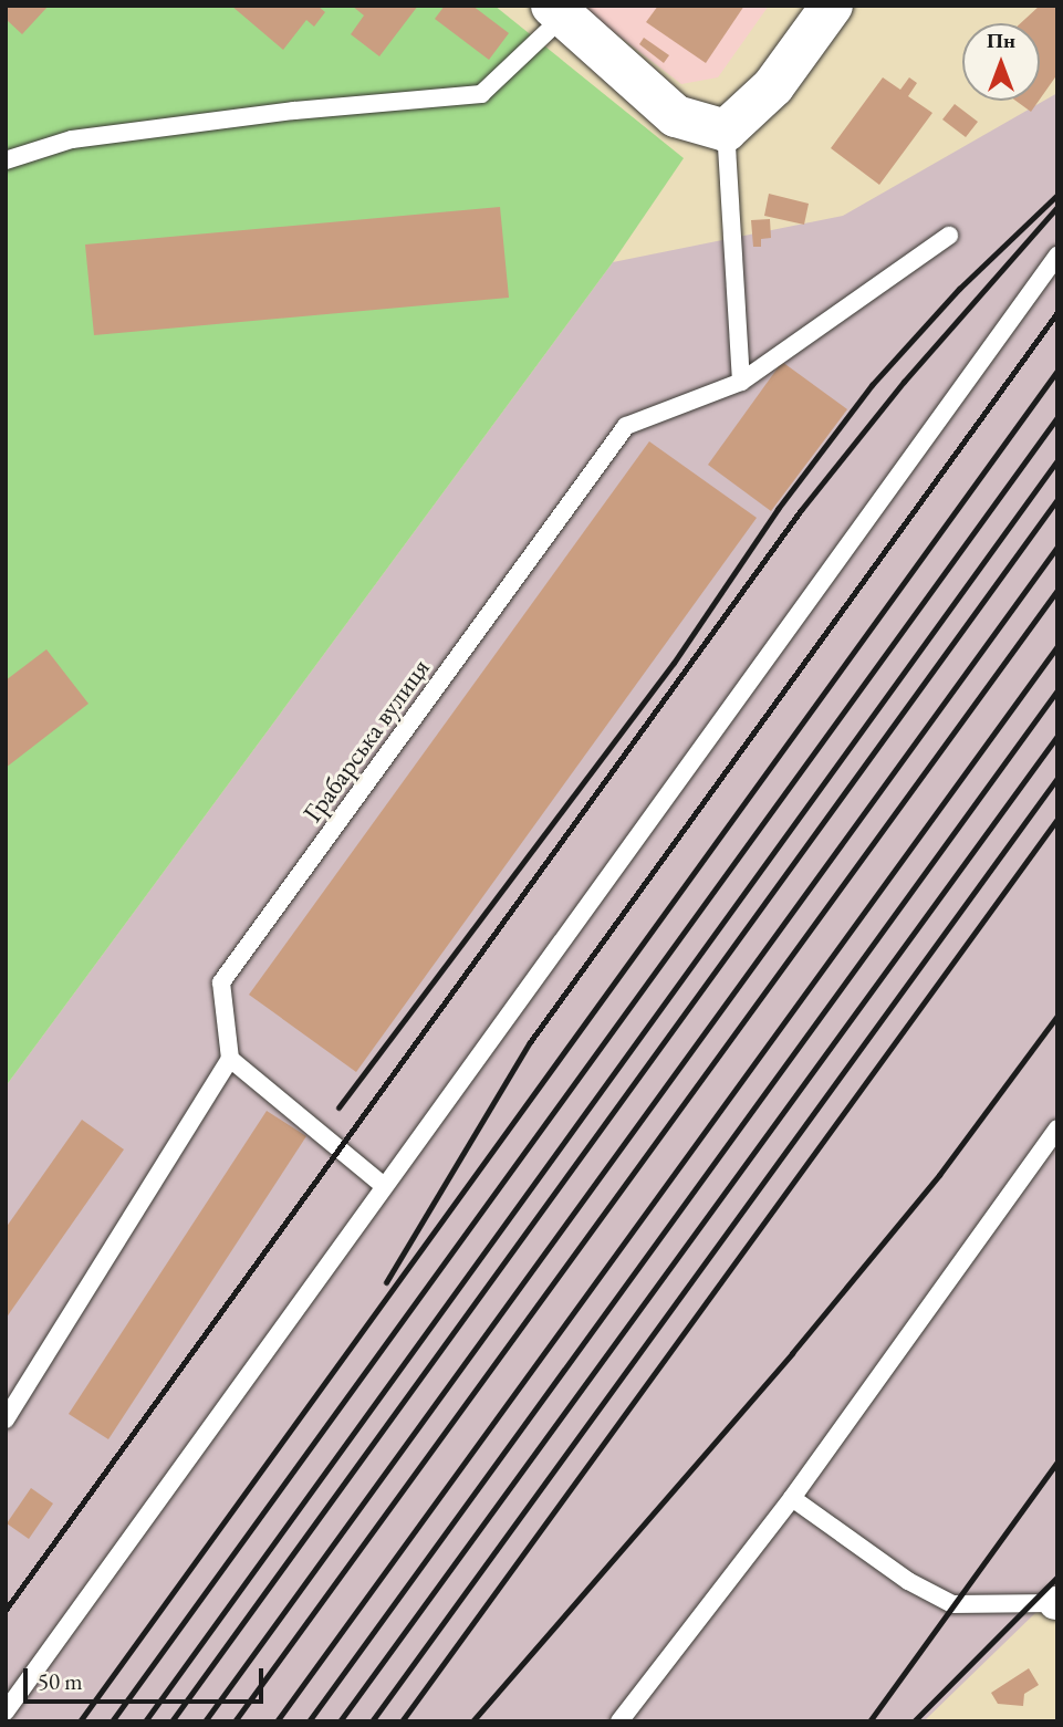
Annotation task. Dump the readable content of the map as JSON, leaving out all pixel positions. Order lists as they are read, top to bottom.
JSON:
{
  "streets": {
    "lane": ["Грабарська вулиця"]
  },
  "scale_bar": "50 m",
  "north": "top"
}
